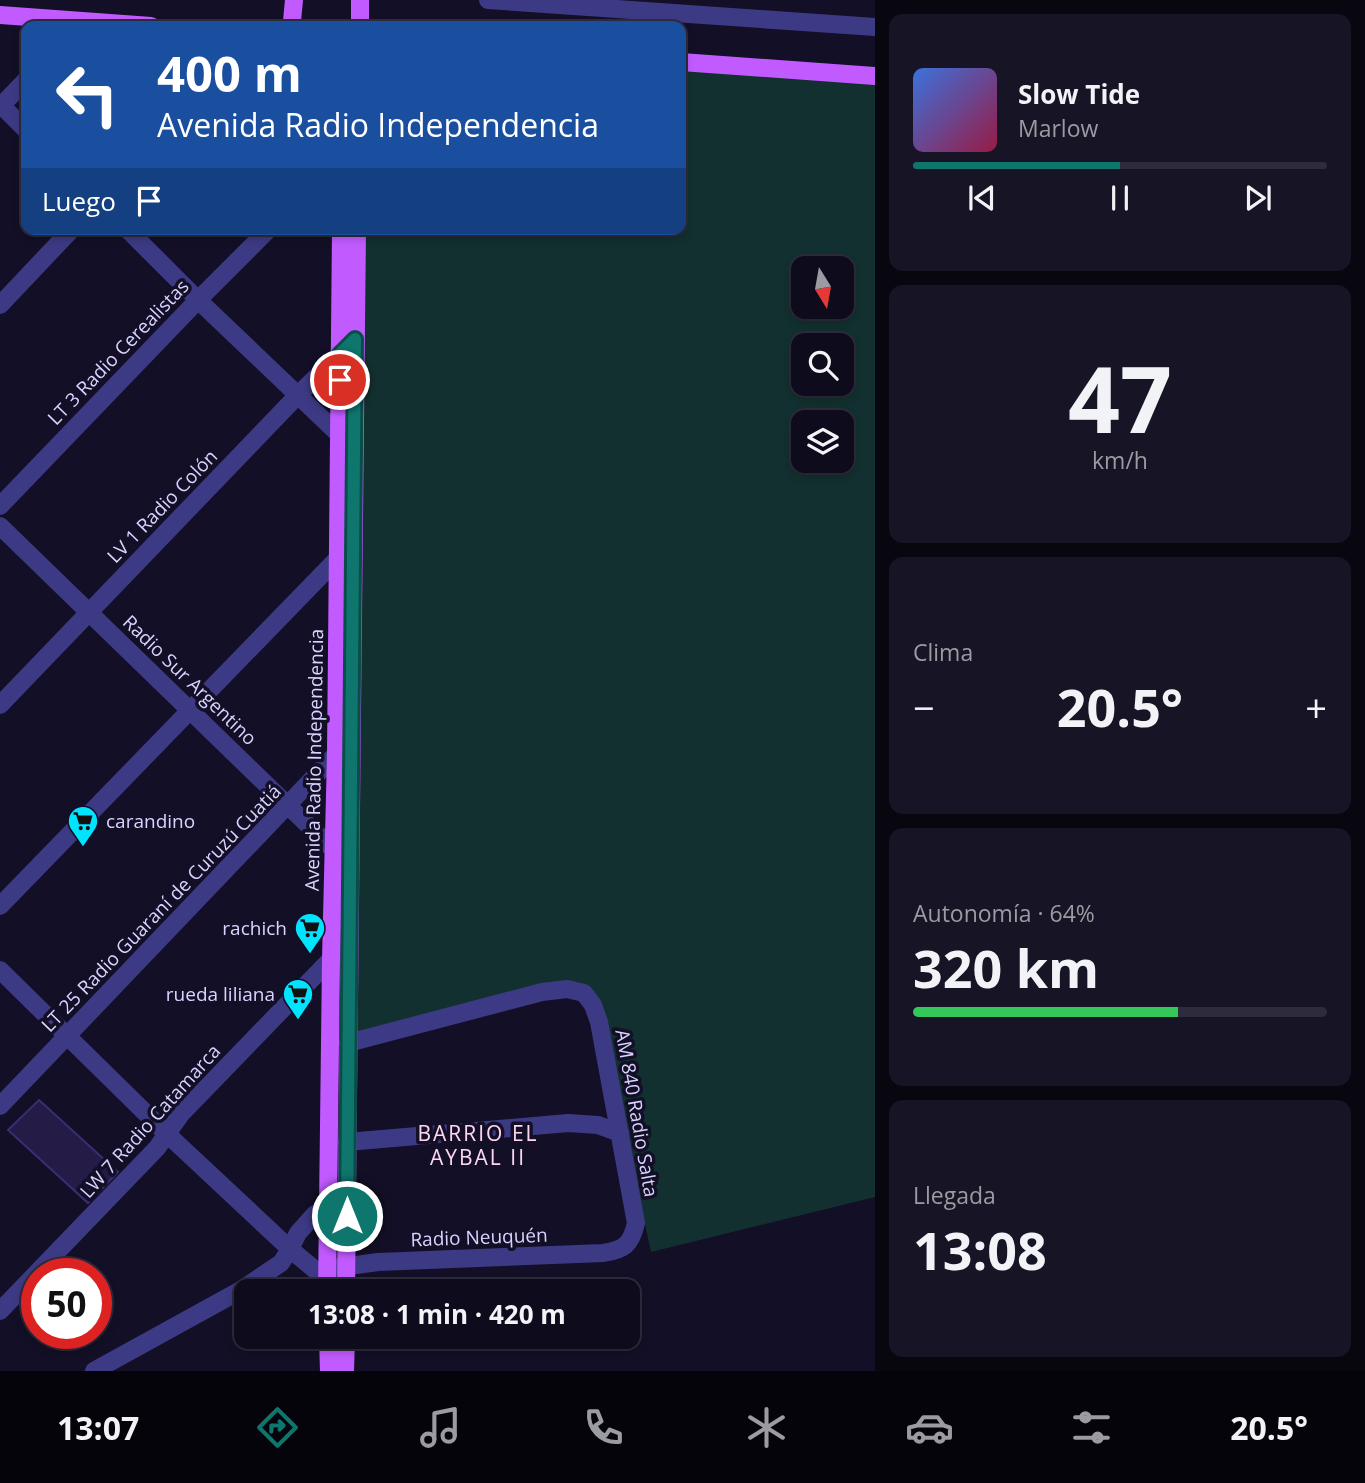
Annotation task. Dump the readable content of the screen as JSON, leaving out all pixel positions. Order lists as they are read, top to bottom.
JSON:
{
  "streets": {
    "main road": ["Avenida Radio Independencia"],
    "street": [
      "LT 3 Radio Cerealistas",
      "LV 1 Radio Colón",
      "Radio Sur Argentino",
      "LT 25 Radio Guaraní de Curuzú Cuatiá",
      "AM 840 Radio Salta",
      "LW 7 Radio Catamarca",
      "Radio Neuquén"
    ]
  },
  "crossings": [
    ["LV 1 Radio Colón", "Radio Sur Argentino"],
    ["LV 1 Radio Colón", "Avenida Radio Independencia"],
    ["Radio Sur Argentino", "Avenida Radio Independencia"],
    ["Radio Sur Argentino", "LT 25 Radio Guaraní de Curuzú Cuatiá"],
    ["Avenida Radio Independencia", "LT 25 Radio Guaraní de Curuzú Cuatiá"],
    ["Avenida Radio Independencia", "AM 840 Radio Salta"],
    ["Avenida Radio Independencia", "LW 7 Radio Catamarca"],
    ["Avenida Radio Independencia", "Radio Neuquén"],
    ["AM 840 Radio Salta", "Radio Neuquén"]
  ],
  "districts": ["BARRIO EL AYBAL II"],
  "places": {
    "supermarket": ["carandino", "rachich", "rueda liliana"]
  },
  "north": "bottom",
  "page": {
    "turn": ["400 m", "Avenida Radio Independencia"],
    "song": ["Slow Tide", "Marlow"],
    "then": "Luego",
    "tile": [
      ["47", "km/h"],
      "Clima",
      ["Autonomía · 64%", "320 km"],
      ["Llegada", "13:08"]
    ],
    "heat": ["−", "20.5°", "+"],
    "limit": "50",
    "trip": "13:08 · 1 min · 420 m",
    "tabs": ["13:07", "20.5°"]
  }
}
